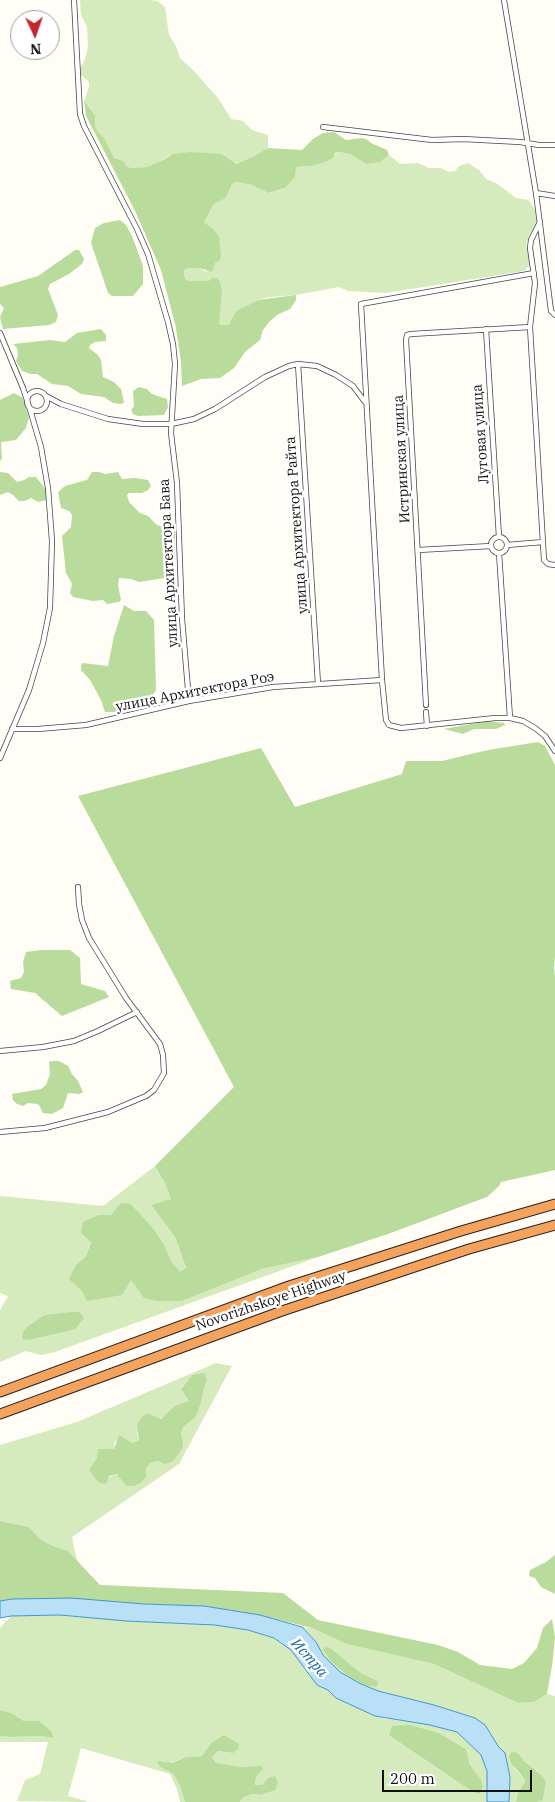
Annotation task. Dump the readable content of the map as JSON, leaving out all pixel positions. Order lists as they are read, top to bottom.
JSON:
{
  "streets": {
    "highway": ["Novorizhskoye Highway"],
    "street": [
      "Луговая улица",
      "Истринская улица",
      "улица Архитектора Райта",
      "улица Архитектора Бава",
      "улица Архитектора Роэ"
    ]
  },
  "crossings": [
    ["Луговая улица", "Истринская улица"],
    ["улица Архитектора Райта", "улица Архитектора Роэ"],
    ["улица Архитектора Бава", "улица Архитектора Роэ"]
  ],
  "water": ["Истра"],
  "scale_bar": "200 m",
  "north": "bottom"
}
